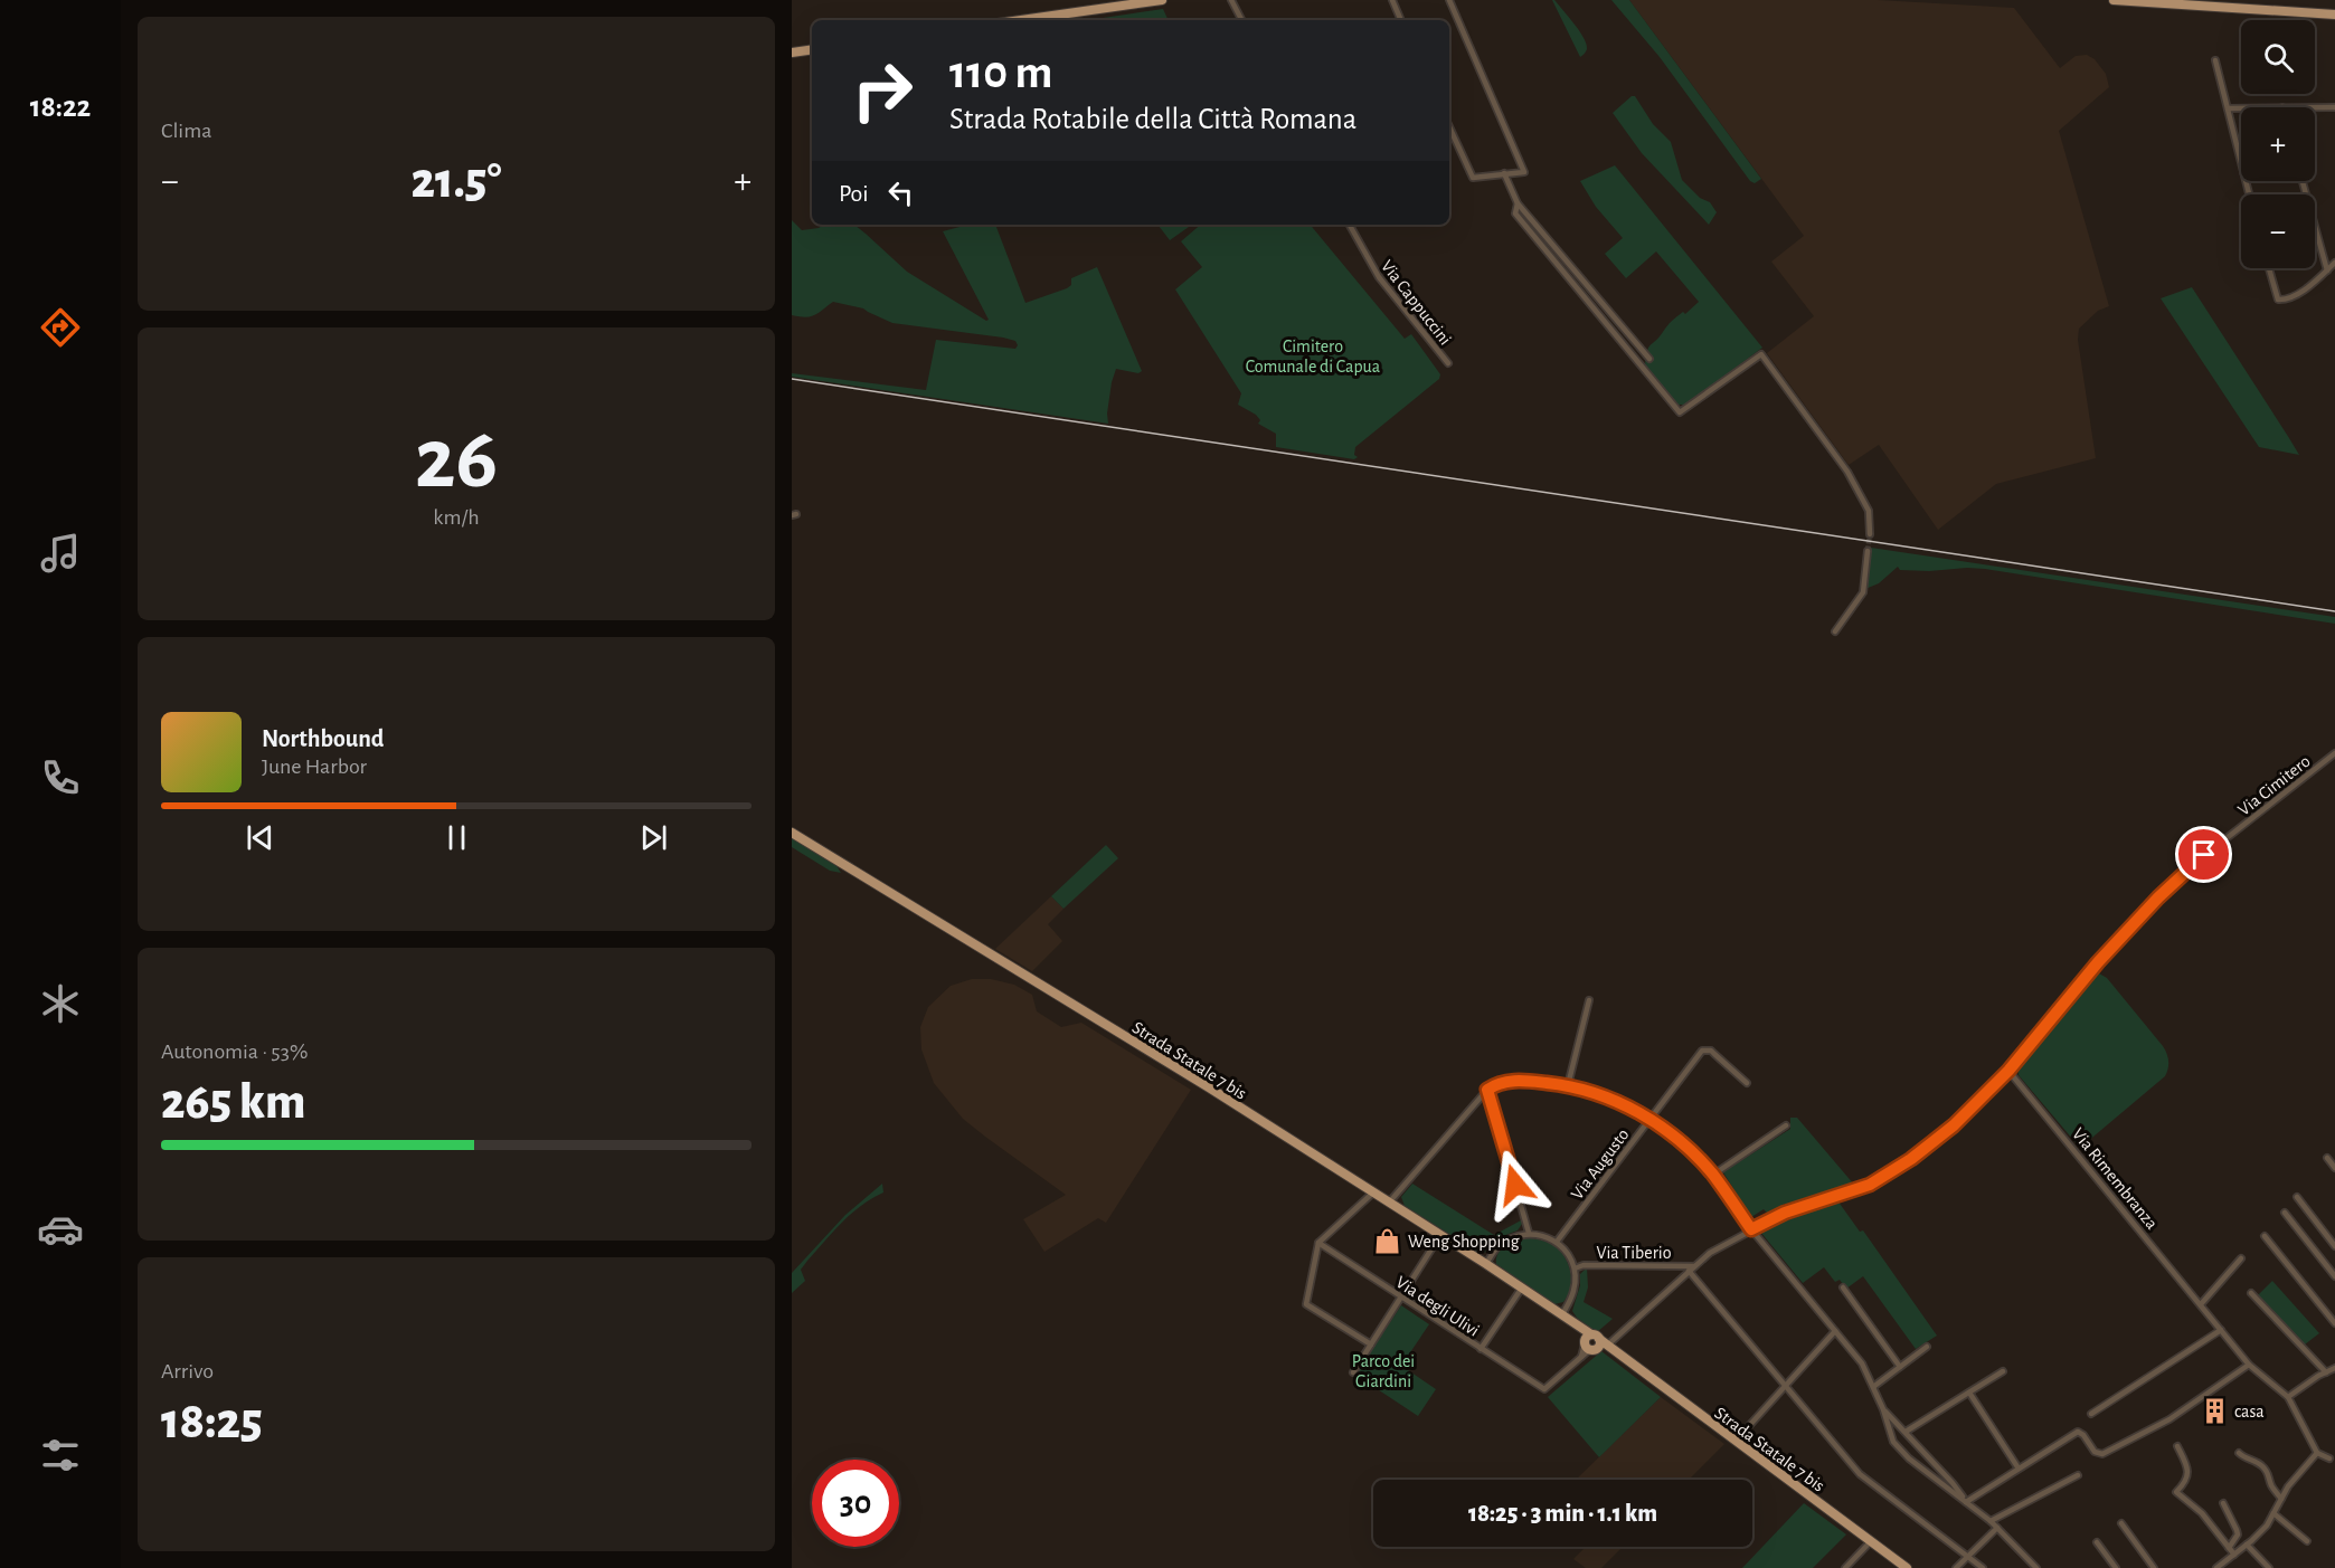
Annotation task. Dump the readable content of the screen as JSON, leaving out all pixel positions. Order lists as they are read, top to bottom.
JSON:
{
  "streets": {
    "main road": ["Strada Statale 7 bis"],
    "street": [
      "Via Cappuccini",
      "Via Cimitero",
      "Via Augusto",
      "Via Rimembranza",
      "Via Tiberio",
      "Via degli Ulivi"
    ]
  },
  "crossings": [
    ["Via Cimitero", "Strada Statale 7 bis"],
    ["Via Cimitero", "Via Rimembranza"],
    ["Via Cimitero", "Via Tiberio"],
    ["Strada Statale 7 bis", "Via degli Ulivi"]
  ],
  "parks": ["Cimitero Comunale di Capua", "Parco dei Giardini"],
  "places": {
    "shop": ["Weng Shopping"],
    "building": ["casa"]
  },
  "page": {
    "tabs": "18:22",
    "tile": [
      "Clima",
      ["26", "km/h"],
      ["Autonomia · 53%", "265 km"],
      ["Arrivo", "18:25"]
    ],
    "map_buttons": ["+", "−"],
    "turn": ["110 m", "Strada Rotabile della Città Romana"],
    "heat": ["−", "21.5°", "+"],
    "then": "Poi",
    "song": ["Northbound", "June Harbor"],
    "limit": "30",
    "trip": "18:25 · 3 min · 1.1 km"
  }
}
